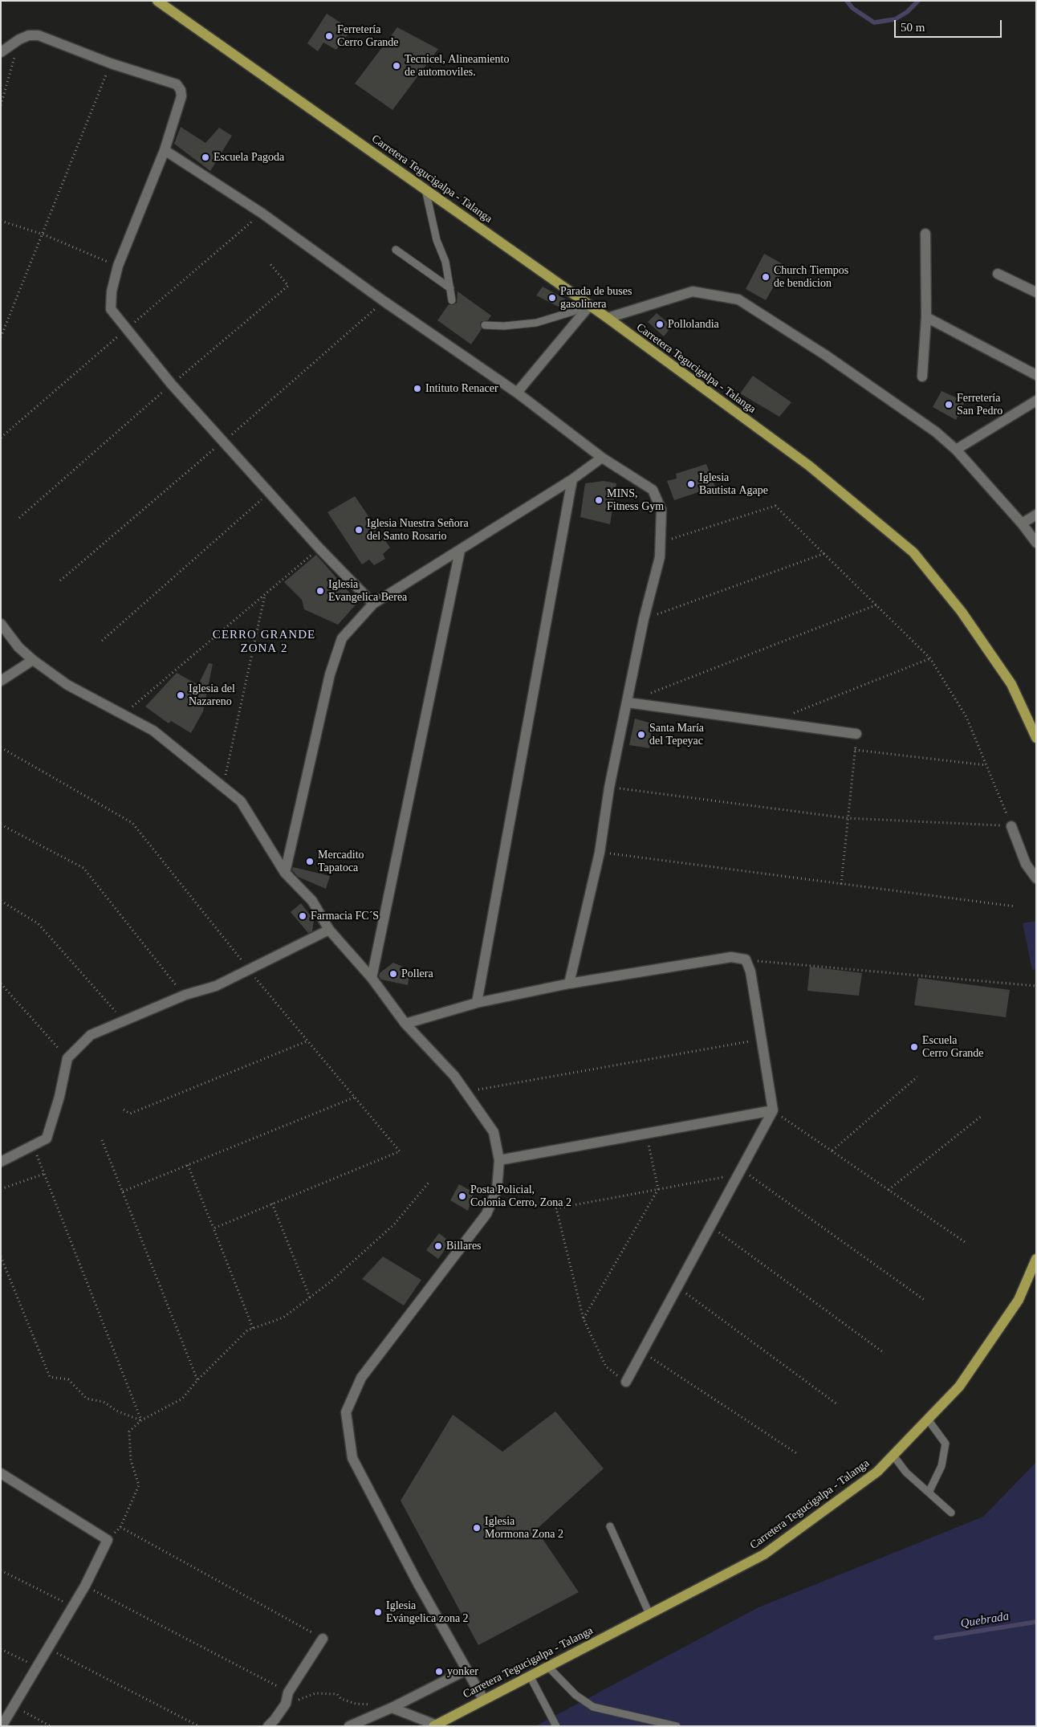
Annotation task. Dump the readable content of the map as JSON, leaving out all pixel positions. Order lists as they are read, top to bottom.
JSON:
{
  "streets": {
    "main road": ["Carretera Tegucigalpa - Talanga"]
  },
  "districts": ["CERRO GRANDE ZONA 2"],
  "water": ["Quebrada"],
  "places": [
    "Ferretería Cerro Grande",
    "Tecnicel, Alineamiento de automoviles.",
    "Escuela Pagoda",
    "Church Tiempos de bendicion",
    "Parada de buses gasolinera",
    "Pollolandia",
    "Intituto Renacer",
    "Ferretería San Pedro",
    "Iglesia Bautista Agape",
    "MINS, Fitness Gym",
    "Iglesia Nuestra Señora del Santo Rosario",
    "Iglesia Evangelica Berea",
    "Iglesia del Nazareno",
    "Santa María del Tepeyac",
    "Mercadito Tapatoca",
    "Farmacia FC´S",
    "Pollera",
    "Escuela Cerro Grande",
    "Posta Policial, Colonia Cerro, Zona 2",
    "Billares",
    "Iglesia Mormona Zona 2",
    "Iglesia Evángelica zona 2",
    "yonker"
  ],
  "scale_bar": "50 m"
}
